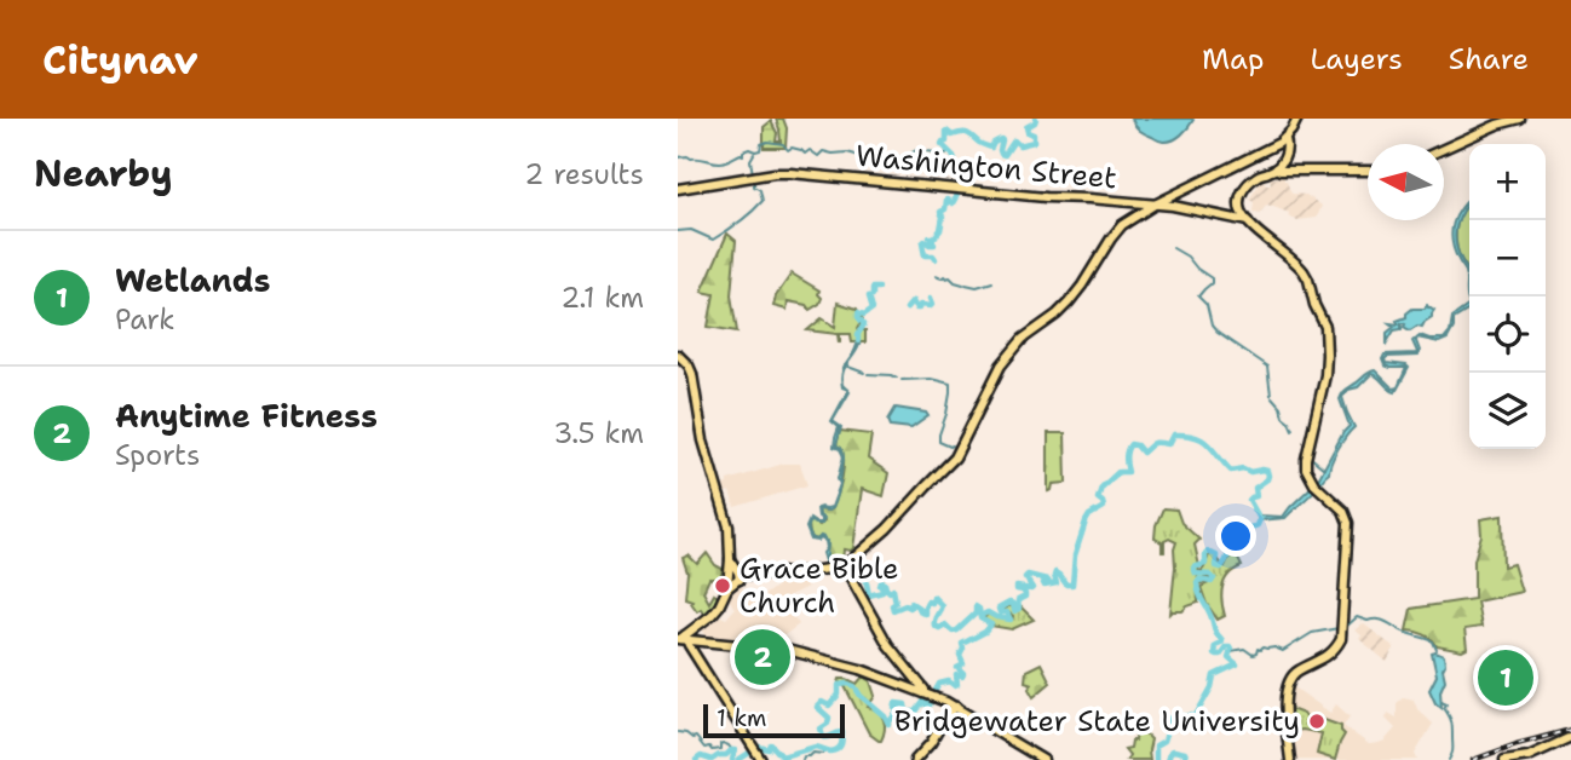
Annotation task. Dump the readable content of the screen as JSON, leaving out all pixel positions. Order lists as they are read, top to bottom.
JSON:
{
  "streets": {
    "main road": ["Washington Street"]
  },
  "places": ["Grace Bible Church", "Bridgewater State University"],
  "scale_bar": "1 km",
  "north": "left",
  "page": {
    "header": "Citynav",
    "nav": ["Map", "Layers", "Share"],
    "heading": ["Nearby", "2 results"],
    "map_buttons": ["+", "−"],
    "list": [
      {
        "mark": "1",
        "name": "Wetlands",
        "note": "Park",
        "value": "2.1 km"
      },
      {
        "mark": "2",
        "name": "Anytime Fitness",
        "note": "Sports",
        "value": "3.5 km"
      }
    ],
    "pins": ["2", "1"],
    "scale": "1 km"
  }
}
